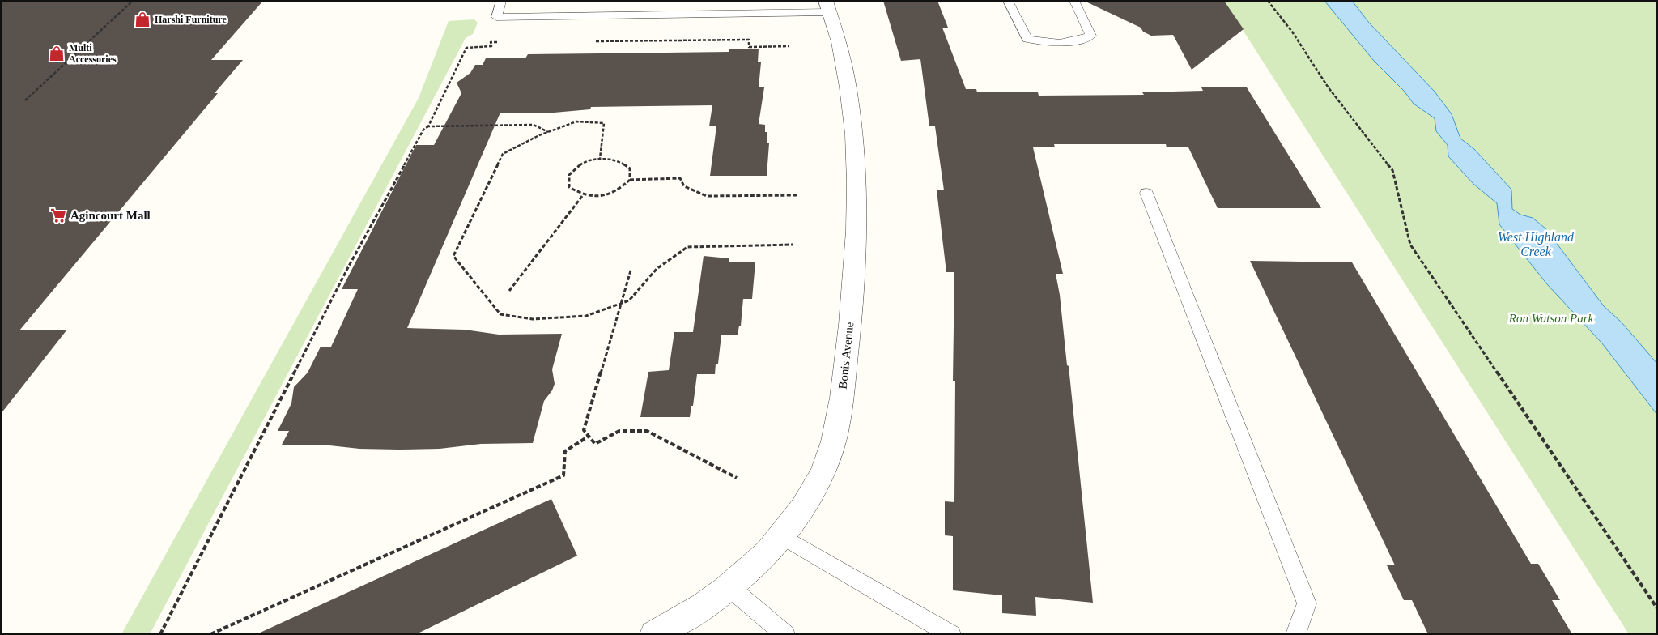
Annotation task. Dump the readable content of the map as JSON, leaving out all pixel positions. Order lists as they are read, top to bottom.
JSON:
{
  "streets": {
    "street": ["Bonis Avenue"]
  },
  "water": ["West Highland Creek"],
  "parks": ["Ron Watson Park"],
  "places": {
    "shop": ["Harshi Furniture", "Multi Accessories"],
    "supermarket": ["Agincourt Mall"]
  }
}
